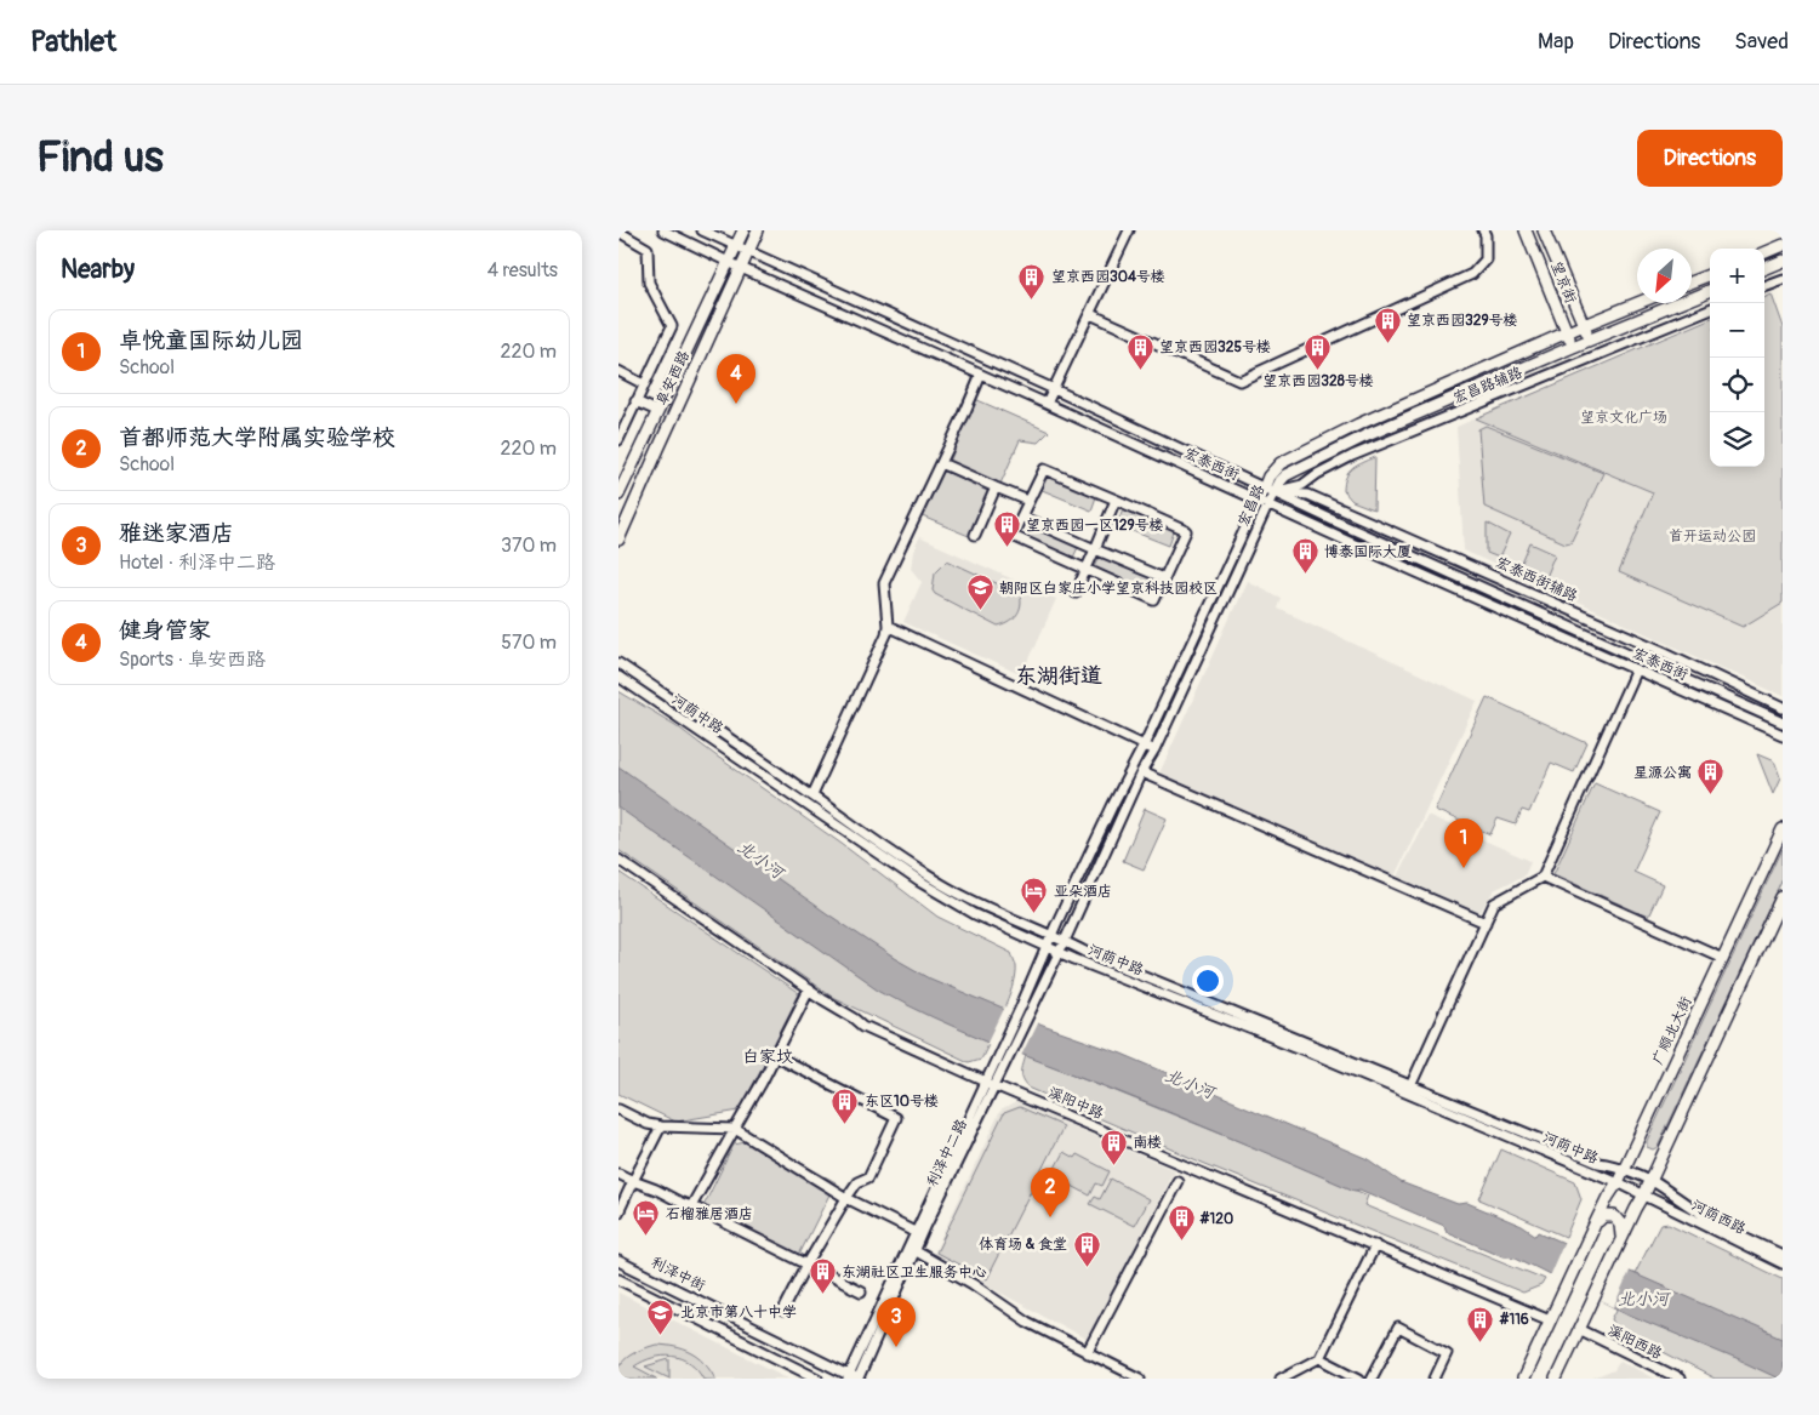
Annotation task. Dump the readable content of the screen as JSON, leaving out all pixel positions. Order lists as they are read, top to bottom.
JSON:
{
  "streets": {
    "main road": [
      "望京街",
      "阜安西路",
      "宏昌路",
      "广顺北大街"
    ],
    "street": [
      "宏昌路辅路",
      "宏泰西街",
      "宏泰西街辅路",
      "河荫中路",
      "溪阳中路",
      "利泽中二路",
      "河荫西路",
      "利泽中街",
      "溪阳西路"
    ]
  },
  "crossings": [
    ["望京街", "宏昌路"],
    ["阜安西路", "宏泰西街"],
    ["宏昌路辅路", "宏泰西街"],
    ["宏昌路辅路", "宏昌路"],
    ["宏昌路辅路", "宏泰西街辅路"],
    ["宏泰西街", "宏昌路"],
    ["宏泰西街", "宏泰西街辅路"],
    ["宏昌路", "宏泰西街辅路"],
    ["宏昌路", "河荫中路"],
    ["宏昌路", "利泽中二路"],
    ["河荫中路", "广顺北大街"],
    ["河荫中路", "利泽中二路"],
    ["河荫中路", "河荫西路"],
    ["广顺北大街", "溪阳中路"],
    ["溪阳中路", "利泽中二路"],
    ["利泽中二路", "利泽中街"]
  ],
  "districts": ["东湖街道", "白家坟"],
  "water": ["北小河"],
  "parks": ["望京文化广场", "首开运动公园"],
  "places": {
    "building": [
      "望京西园304号楼",
      "望京西园329号楼",
      "望京西园325号楼",
      "望京西园328号楼",
      "望京西园一区129号楼",
      "博泰国际大厦",
      "星源公寓",
      "东区10号楼",
      "南楼",
      "#120",
      "体育场 & 食堂",
      "东湖社区卫生服务中心",
      "#116"
    ],
    "school or university": ["朝阳区白家庄小学望京科技园校区", "北京市第八十中学"],
    "hotel": ["亚朵酒店", "石榴雅居酒店"]
  },
  "north": "bottom left",
  "page": {
    "header": "Pathlet",
    "nav": ["Map", "Directions", "Saved"],
    "buttons": "Directions",
    "title": "Find us",
    "heading": ["Nearby", "4 results"],
    "map_buttons": ["+", "−"],
    "list": [
      {
        "mark": "1",
        "name": "卓悦童国际幼儿园",
        "note": "School",
        "value": "220 m"
      },
      {
        "mark": "2",
        "name": "首都师范大学附属实验学校",
        "note": "School",
        "value": "220 m"
      },
      {
        "mark": "3",
        "name": "雅迷家酒店",
        "note": "Hotel · 利泽中二路",
        "value": "370 m"
      },
      {
        "mark": "4",
        "name": "健身管家",
        "note": "Sports · 阜安西路",
        "value": "570 m"
      }
    ],
    "pins": [
      "4",
      "1",
      "2",
      "3"
    ]
  }
}
